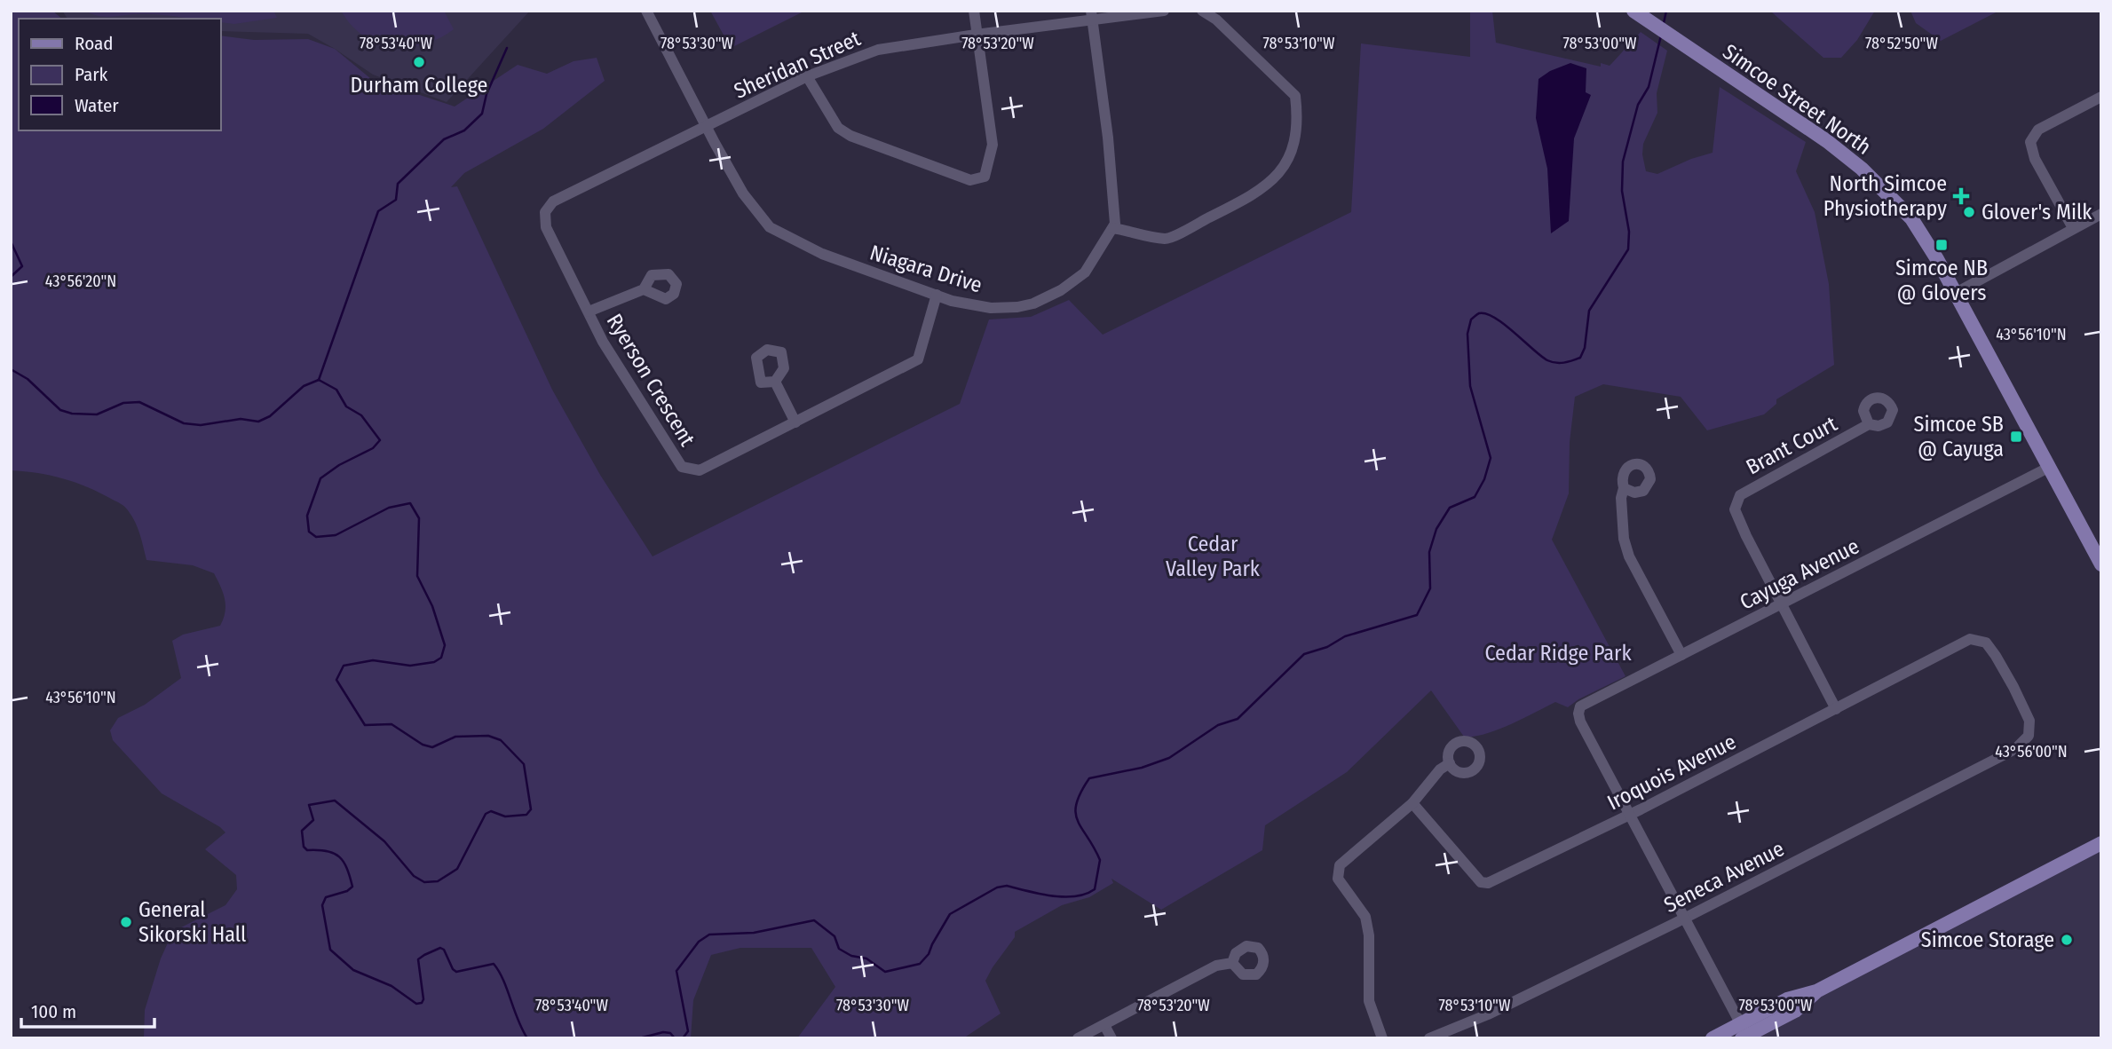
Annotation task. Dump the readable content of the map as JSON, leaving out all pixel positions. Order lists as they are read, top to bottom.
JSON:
{
  "streets": {
    "main road": ["Simcoe Street North"],
    "street": [
      "Sheridan Street",
      "Niagara Drive",
      "Ryerson Crescent",
      "Brant Court",
      "Cayuga Avenue",
      "Iroquois Avenue",
      "Seneca Avenue"
    ]
  },
  "crossings": [
    ["Sheridan Street", "Niagara Drive"],
    ["Sheridan Street", "Ryerson Crescent"],
    ["Simcoe Street North", "Cayuga Avenue"],
    ["Niagara Drive", "Ryerson Crescent"],
    ["Brant Court", "Cayuga Avenue"],
    ["Cayuga Avenue", "Iroquois Avenue"],
    ["Iroquois Avenue", "Seneca Avenue"]
  ],
  "parks": ["Cedar Valley Park", "Cedar Ridge Park"],
  "places": {
    "other": [
      "Durham College",
      "Glover's Milk",
      "General Sikorski Hall",
      "Simcoe Storage"
    ],
    "health": ["North Simcoe Physiotherapy"],
    "transit": ["Simcoe NB @ Glovers", "Simcoe SB @ Cayuga"]
  },
  "legend": ["Road", "Park", "Water"],
  "scale_bar": "100 m",
  "coordinates": [
    "78°53'40\"W",
    "78°53'30\"W",
    "78°53'20\"W",
    "78°53'10\"W",
    "78°53'00\"W",
    "78°52'50\"W",
    "43°56'20\"N",
    "43°56'10\"N",
    "43°56'00\"N"
  ]
}
